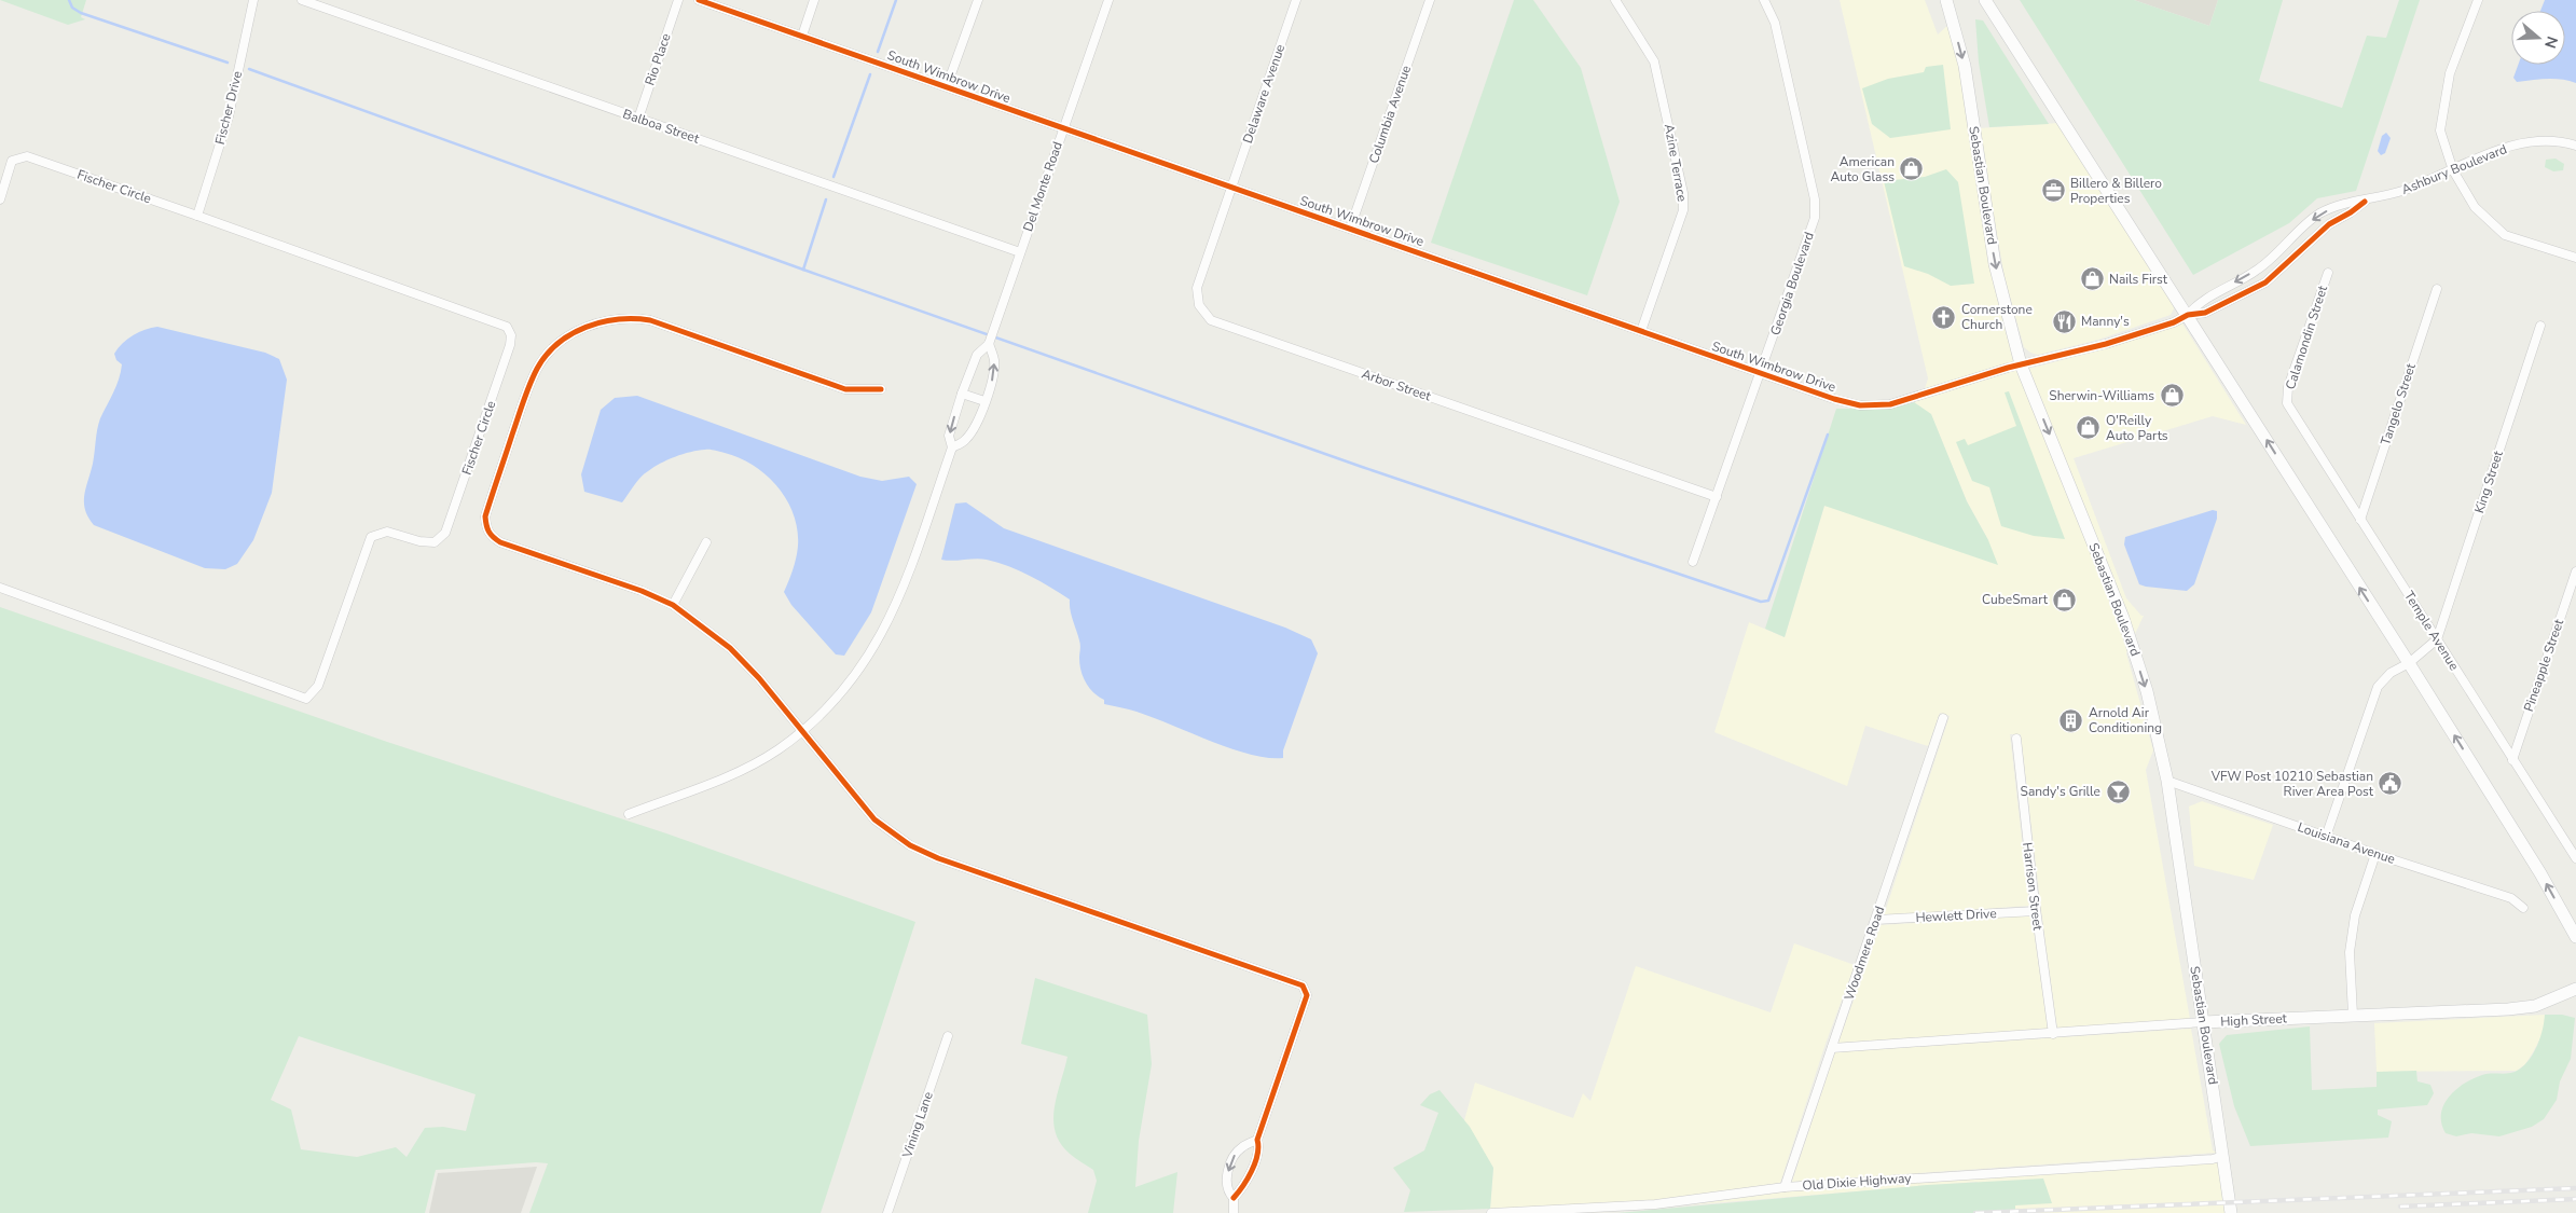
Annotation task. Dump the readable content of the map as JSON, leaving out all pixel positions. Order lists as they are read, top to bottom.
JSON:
{
  "streets": {
    "main road": ["Sebastian Boulevard", "High Street"],
    "street": [
      "Rio Place",
      "South Wimbrow Drive",
      "Delaware Avenue",
      "Fischer Drive",
      "Columbia Avenue",
      "Balboa Street",
      "Azine Terrace",
      "Ashbury Boulevard",
      "Fischer Circle",
      "Del Monte Road",
      "Georgia Boulevard",
      "Calamondin Street",
      "Arbor Street",
      "Tangelo Street",
      "King Street",
      "Temple Avenue",
      "Pineapple Street",
      "Louisiana Avenue",
      "Harrison Street",
      "Hewlett Drive",
      "Woodmere Road",
      "Vining Lane",
      "Old Dixie Highway"
    ]
  },
  "crossings": [
    ["Rio Place", "Balboa Street"],
    ["South Wimbrow Drive", "Delaware Avenue"],
    ["South Wimbrow Drive", "Columbia Avenue"],
    ["South Wimbrow Drive", "Azine Terrace"],
    ["South Wimbrow Drive", "Ashbury Boulevard"],
    ["South Wimbrow Drive", "Sebastian Boulevard"],
    ["South Wimbrow Drive", "Del Monte Road"],
    ["South Wimbrow Drive", "Georgia Boulevard"],
    ["South Wimbrow Drive", "Arbor Street"],
    ["Delaware Avenue", "Arbor Street"],
    ["Fischer Drive", "Fischer Circle"],
    ["Balboa Street", "Del Monte Road"],
    ["Sebastian Boulevard", "Louisiana Avenue"],
    ["Sebastian Boulevard", "High Street"],
    ["Sebastian Boulevard", "Old Dixie Highway"],
    ["Georgia Boulevard", "Arbor Street"],
    ["Calamondin Street", "Temple Avenue"],
    ["Tangelo Street", "Temple Avenue"],
    ["King Street", "Temple Avenue"],
    ["Temple Avenue", "Pineapple Street"],
    ["Harrison Street", "Hewlett Drive"],
    ["Harrison Street", "High Street"],
    ["Hewlett Drive", "Woodmere Road"],
    ["Woodmere Road", "High Street"],
    ["Woodmere Road", "Old Dixie Highway"]
  ],
  "one_way": ["Sebastian Boulevard"],
  "places": {
    "shop": [
      "American Auto Glass",
      "Nails First",
      "Sherwin-Williams",
      "O'Reilly Auto Parts",
      "CubeSmart"
    ],
    "office": ["Billero & Billero Properties"],
    "church": ["Cornerstone Church"],
    "restaurant": ["Manny's"],
    "building": ["Arnold Air Conditioning"],
    "public building": ["VFW Post 10210 Sebastian River Area Post"],
    "bar": ["Sandy's Grille"]
  },
  "north": "right"
}
